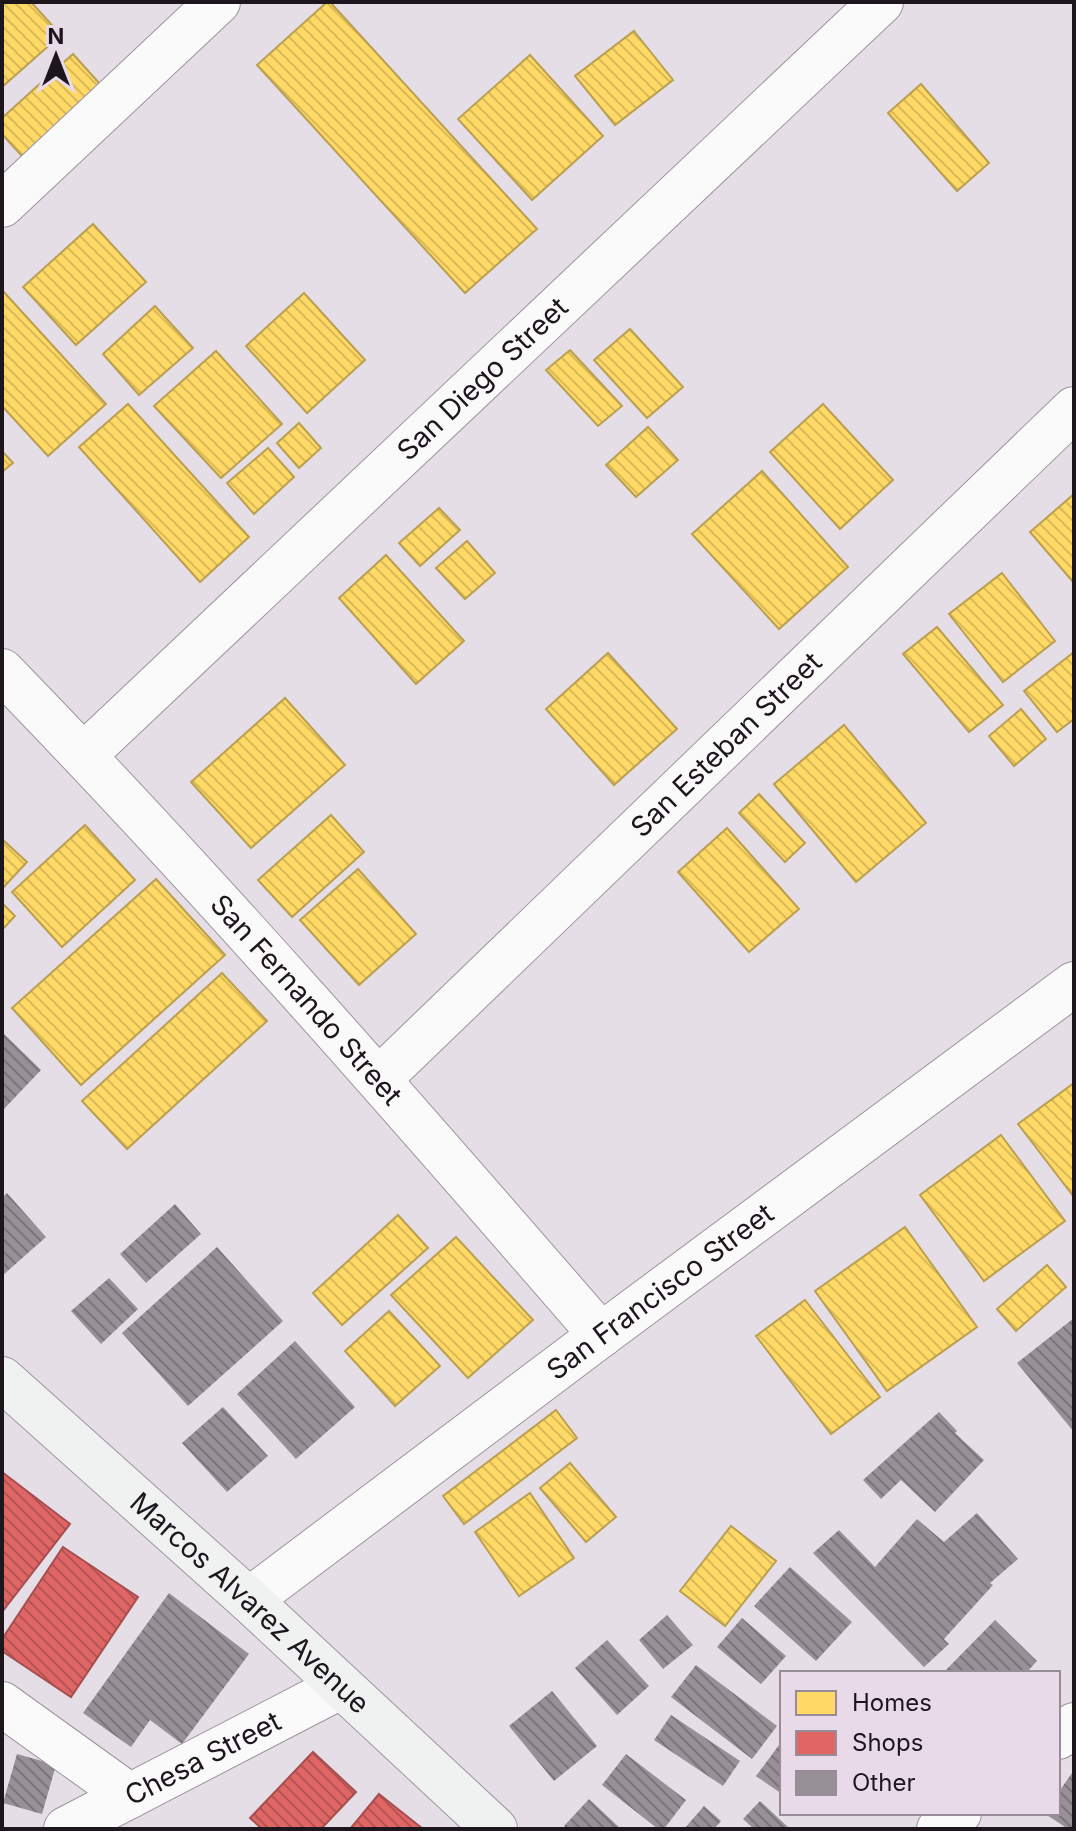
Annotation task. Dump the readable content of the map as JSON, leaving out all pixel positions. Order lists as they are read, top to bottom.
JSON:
{
  "streets": {
    "main road": ["Marcos Alvarez Avenue"],
    "street": [
      "San Diego Street",
      "San Esteban Street",
      "San Fernando Street",
      "San Francisco Street",
      "Chesa Street"
    ]
  },
  "crossings": [
    ["San Diego Street", "San Fernando Street"],
    ["San Esteban Street", "San Fernando Street"],
    ["San Fernando Street", "San Francisco Street"],
    ["San Francisco Street", "Marcos Alvarez Avenue"],
    ["Marcos Alvarez Avenue", "Chesa Street"]
  ],
  "legend": ["Homes", "Shops", "Other"],
  "north": "top"
}
